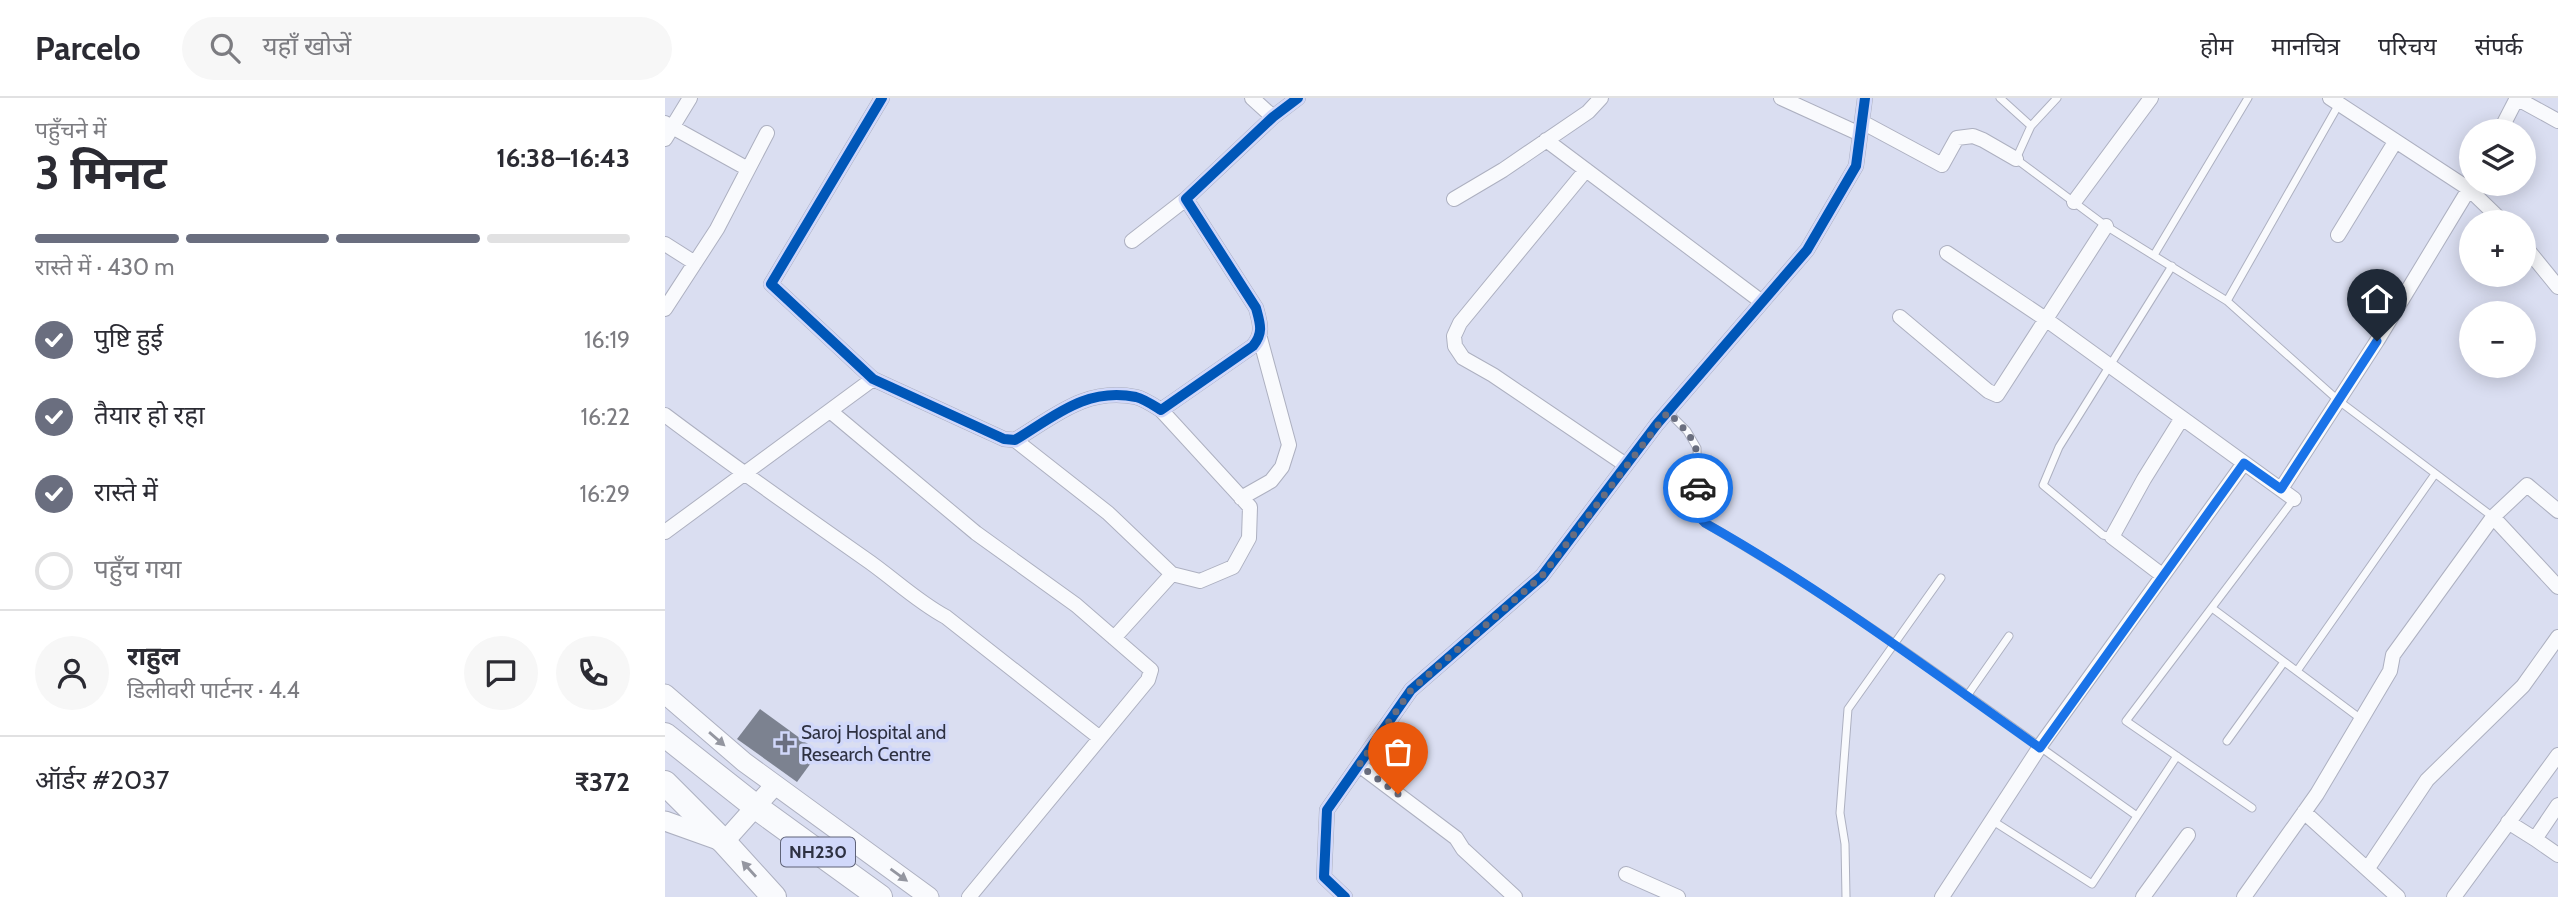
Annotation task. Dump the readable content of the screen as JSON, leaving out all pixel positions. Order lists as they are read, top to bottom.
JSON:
{
  "streets": {
    "highway": ["NH230"]
  },
  "places": {
    "health": ["Saroj Hospital and Research Centre"]
  },
  "page": {
    "header": "Parcelo",
    "search": "यहाँ खोजें",
    "nav": [
      "होम",
      "मानचित्र",
      "परिचय",
      "संपर्क"
    ],
    "heading": ["3 मिनट", "पहुँचने में", "16:38–16:43"],
    "panel": [
      "राहुल",
      "डिलीवरी पार्टनर · 4.4",
      "ऑर्डर #2037",
      "₹372"
    ],
    "map_buttons": ["+", "−"],
    "bar": "रास्ते में · 430 m",
    "list": [
      ["पुष्टि हुई", "16:19"],
      ["तैयार हो रहा", "16:22"],
      ["रास्ते में", "16:29"],
      "पहुँच गया"
    ]
  }
}
